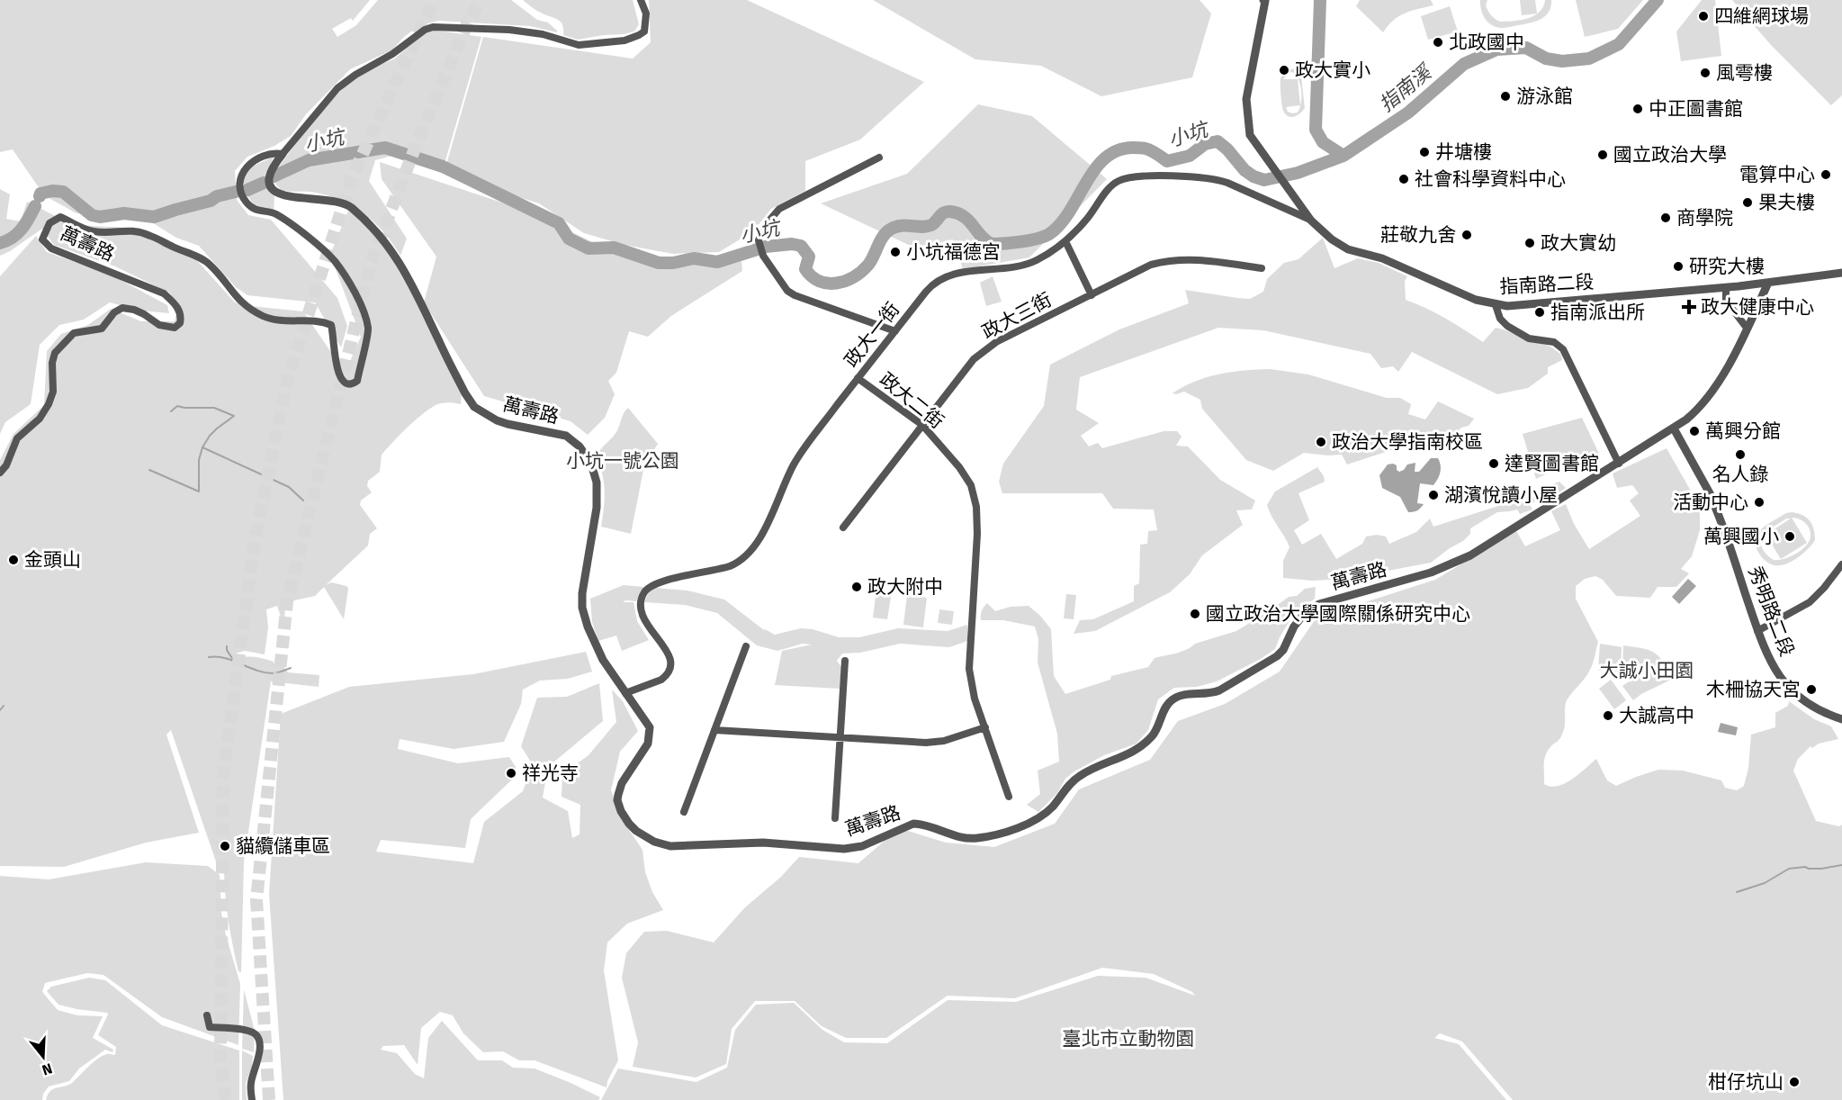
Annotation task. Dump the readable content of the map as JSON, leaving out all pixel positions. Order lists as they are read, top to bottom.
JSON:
{
  "streets": {
    "street": [
      "萬壽路",
      "指南路二段",
      "政大三街",
      "政大一街",
      "政大二街",
      "秀明路二段"
    ]
  },
  "crossings": [
    ["萬壽路", "指南路二段"],
    ["萬壽路", "政大一街"],
    ["萬壽路", "秀明路二段"],
    ["指南路二段", "政大一街"],
    ["政大三街", "政大二街"],
    ["政大一街", "政大二街"]
  ],
  "water": ["指南溪", "小坑"],
  "parks": ["小坑一號公園", "大誠小田園", "臺北市立動物園"],
  "places": {
    "other": [
      "四維網球場",
      "北政國中",
      "政大實小",
      "風雩樓",
      "游泳館",
      "中正圖書館",
      "井塘樓",
      "國立政治大學",
      "電算中心",
      "社會科學資料中心",
      "果夫樓",
      "商學院",
      "莊敬九舍",
      "政大實幼",
      "小坑福德宮",
      "研究大樓",
      "指南派出所",
      "萬興分館",
      "政治大學指南校區",
      "名人錄",
      "達賢圖書館",
      "湖濱悅讀小屋",
      "活動中心",
      "萬興國小",
      "金頭山",
      "政大附中",
      "國立政治大學國際關係研究中心",
      "木柵協天宮",
      "大誠高中",
      "祥光寺",
      "貓纜儲車區",
      "柑仔坑山"
    ],
    "health": ["政大健康中心"]
  },
  "north": "bottom"
}
